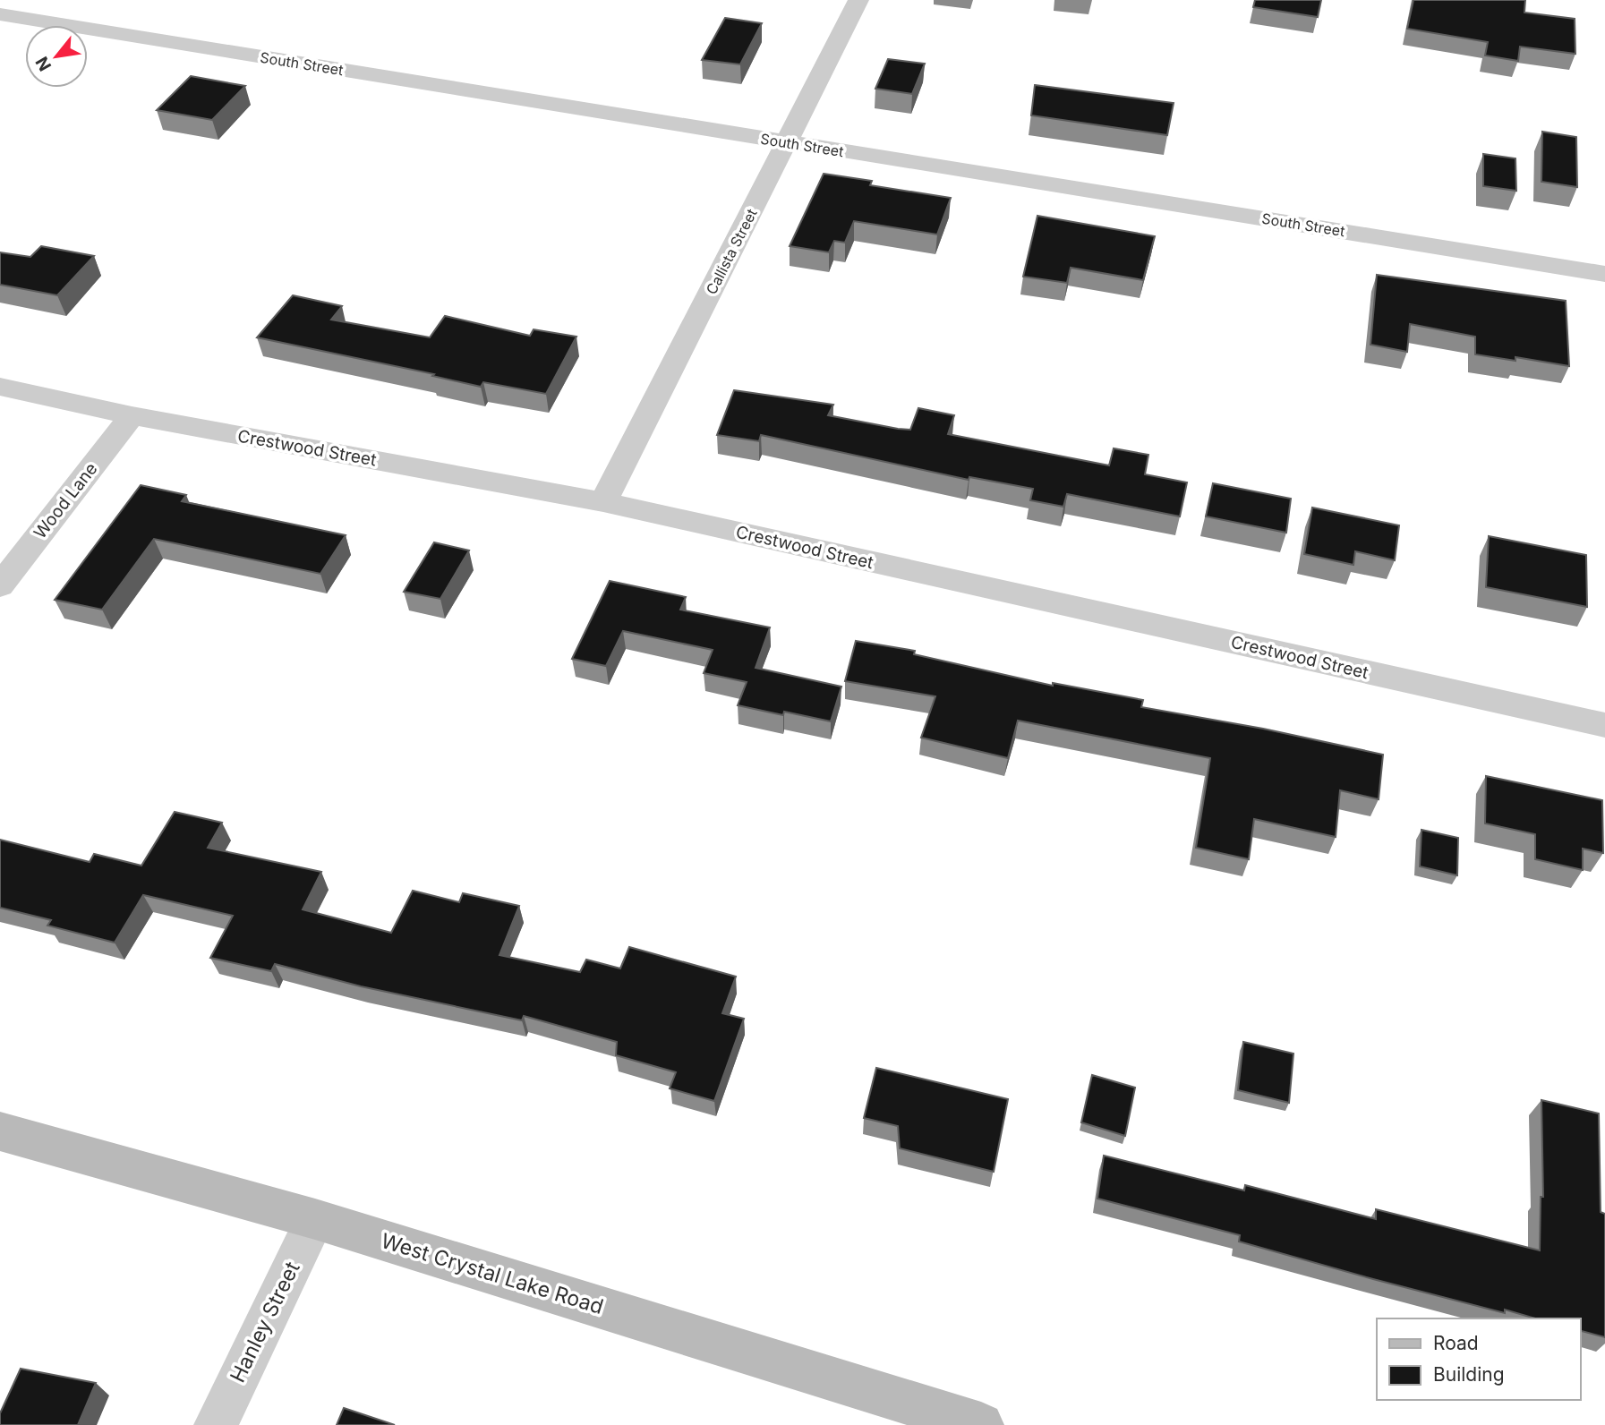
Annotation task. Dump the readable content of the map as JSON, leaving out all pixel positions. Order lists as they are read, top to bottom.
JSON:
{
  "streets": {
    "street": [
      "South Street",
      "Callista Street",
      "Crestwood Street",
      "Wood Lane",
      "West Crystal Lake Road",
      "Hanley Street"
    ]
  },
  "crossings": [
    ["South Street", "Callista Street"],
    ["Callista Street", "Crestwood Street"],
    ["Crestwood Street", "Wood Lane"],
    ["West Crystal Lake Road", "Hanley Street"]
  ],
  "legend": ["Road", "Building"],
  "north": "bottom left"
}
